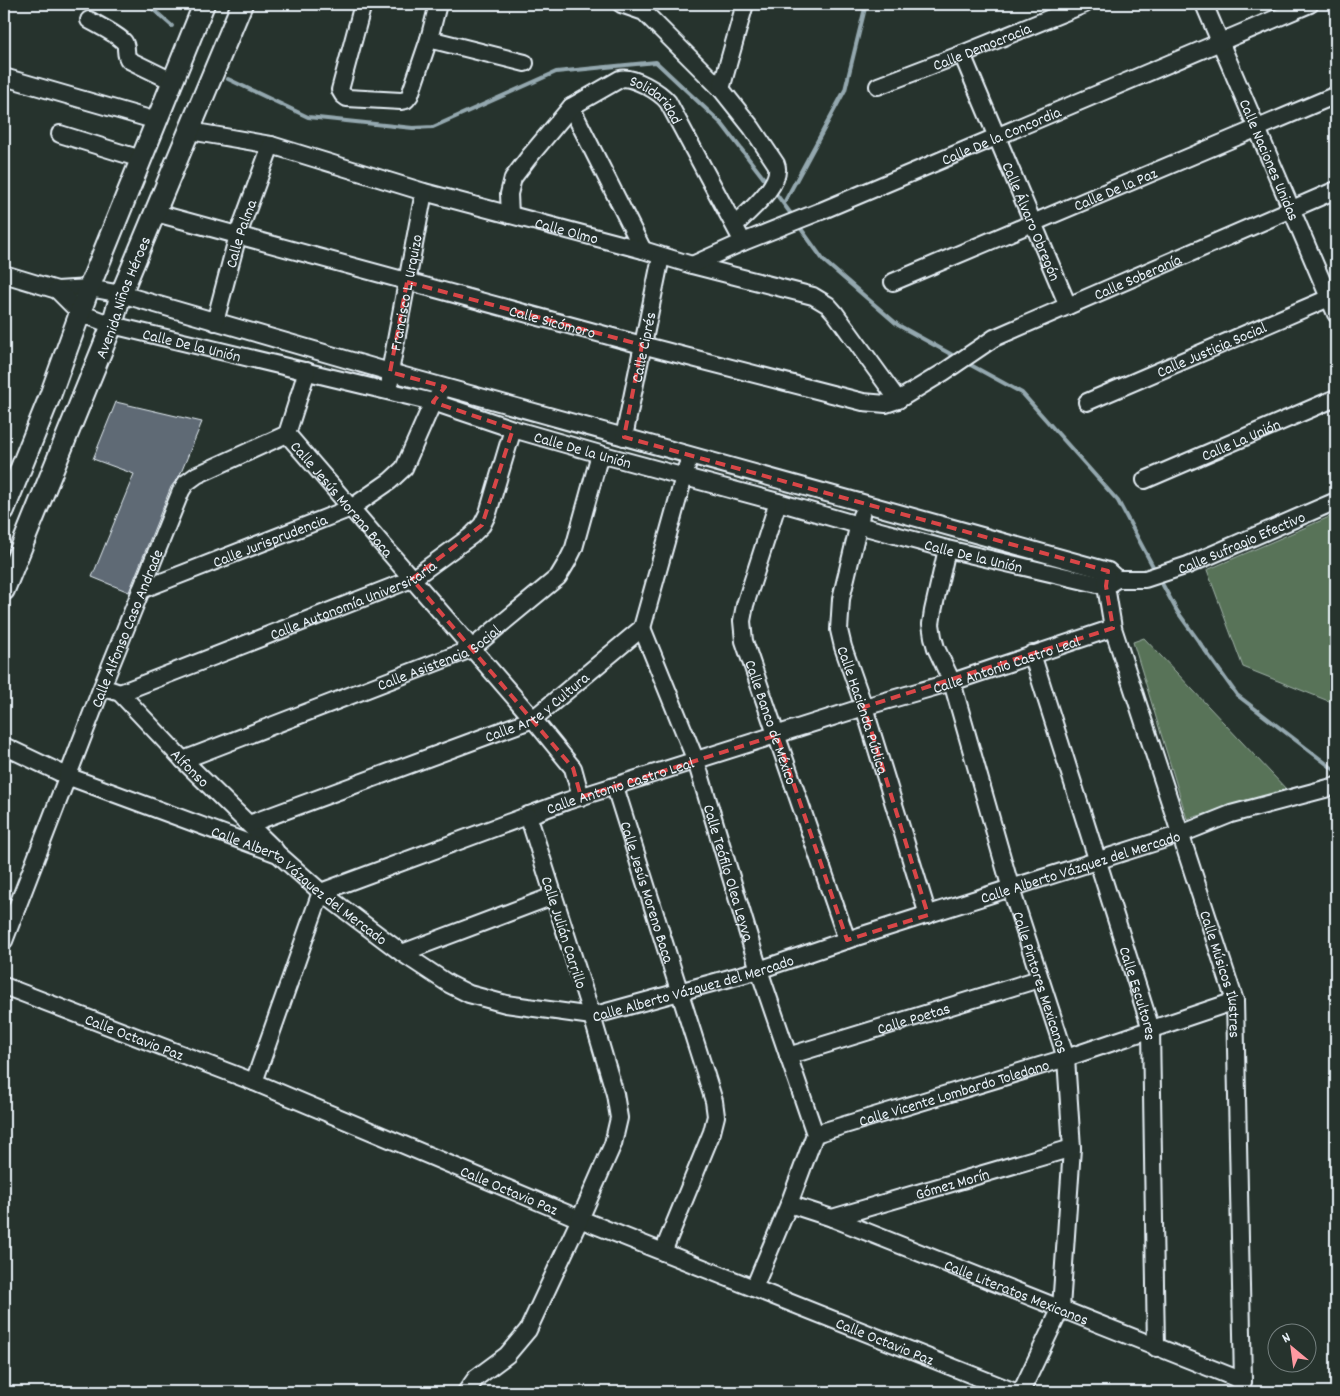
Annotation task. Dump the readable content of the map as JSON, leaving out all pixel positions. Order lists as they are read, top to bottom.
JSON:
{
  "streets": {
    "main road": ["Avenida Niños Héroes"],
    "street": [
      "Calle Democracia",
      "Solidaridad",
      "Calle De la Concordia",
      "Calle Naciones Unidas",
      "Calle De la Paz",
      "Calle Álvaro Obregón",
      "Calle Olmo",
      "Calle Palma",
      "Calle Soberanía",
      "Francisco L. Urquizo",
      "Calle Sicómoro",
      "Calle De la Unión",
      "Calle Ciprés",
      "Calle Justicia Social",
      "Calle La Unión",
      "Calle Jesús Moreno Baca",
      "Calle Jurisprudencia",
      "Calle Sufragio Efectivo",
      "Calle Autonomía Universitaria",
      "Calle Alfonso Caso Andrade",
      "Calle Asistencia Social",
      "Calle Antonio Castro Leal",
      "Calle Arte y Cultura",
      "Calle Hacienda Pública",
      "Calle Banco de México",
      "Alfonso",
      "Calle Alberto Vázquez del Mercado",
      "Calle Teófilo Olea Leyva",
      "Calle Julián Carrillo",
      "Calle Músicos Ilustres",
      "Calle Pintores Mexicanos",
      "Calle Escultores",
      "Calle Poetas",
      "Calle Octavio Paz",
      "Calle Vicente Lombardo Toledano",
      "Gómez Morín",
      "Calle Literatos Mexicanos"
    ]
  },
  "crossings": [
    ["Calle Democracia", "Calle Álvaro Obregón"],
    ["Solidaridad", "Calle De la Concordia"],
    ["Solidaridad", "Calle Olmo"],
    ["Calle De la Concordia", "Calle Naciones Unidas"],
    ["Calle De la Concordia", "Calle Álvaro Obregón"],
    ["Calle De la Concordia", "Calle Olmo"],
    ["Calle Naciones Unidas", "Calle De la Paz"],
    ["Calle Naciones Unidas", "Calle Soberanía"],
    ["Calle Naciones Unidas", "Calle Justicia Social"],
    ["Calle De la Paz", "Calle Álvaro Obregón"],
    ["Calle Álvaro Obregón", "Calle Soberanía"],
    ["Calle Olmo", "Calle Palma"],
    ["Calle Olmo", "Francisco L. Urquizo"],
    ["Calle Olmo", "Avenida Niños Héroes"],
    ["Calle Olmo", "Calle Sicómoro"],
    ["Calle Olmo", "Calle Ciprés"],
    ["Calle Palma", "Calle Sicómoro"],
    ["Calle Palma", "Calle De la Unión"],
    ["Calle Soberanía", "Calle Sicómoro"],
    ["Francisco L. Urquizo", "Calle Sicómoro"],
    ["Francisco L. Urquizo", "Calle De la Unión"],
    ["Avenida Niños Héroes", "Calle Sicómoro"],
    ["Avenida Niños Héroes", "Calle De la Unión"],
    ["Calle Sicómoro", "Calle Ciprés"],
    ["Calle De la Unión", "Calle Ciprés"],
    ["Calle De la Unión", "Calle Jurisprudencia"],
    ["Calle De la Unión", "Calle Sufragio Efectivo"],
    ["Calle De la Unión", "Calle Autonomía Universitaria"],
    ["Calle De la Unión", "Calle Asistencia Social"],
    ["Calle De la Unión", "Calle Hacienda Pública"],
    ["Calle De la Unión", "Calle Banco de México"],
    ["Calle De la Unión", "Calle Músicos Ilustres"],
    ["Calle De la Unión", "Calle Pintores Mexicanos"],
    ["Calle Jesús Moreno Baca", "Calle Jurisprudencia"],
    ["Calle Jesús Moreno Baca", "Calle Autonomía Universitaria"],
    ["Calle Jesús Moreno Baca", "Calle Alfonso Caso Andrade"],
    ["Calle Jesús Moreno Baca", "Calle Asistencia Social"],
    ["Calle Jesús Moreno Baca", "Calle Antonio Castro Leal"],
    ["Calle Jesús Moreno Baca", "Calle Arte y Cultura"],
    ["Calle Jesús Moreno Baca", "Calle Alberto Vázquez del Mercado"],
    ["Calle Jesús Moreno Baca", "Calle Octavio Paz"],
    ["Calle Jurisprudencia", "Calle Alfonso Caso Andrade"],
    ["Calle Autonomía Universitaria", "Alfonso"],
    ["Calle Alfonso Caso Andrade", "Alfonso"],
    ["Calle Alfonso Caso Andrade", "Calle Alberto Vázquez del Mercado"],
    ["Calle Asistencia Social", "Alfonso"],
    ["Calle Antonio Castro Leal", "Calle Hacienda Pública"],
    ["Calle Antonio Castro Leal", "Calle Banco de México"],
    ["Calle Antonio Castro Leal", "Calle Alberto Vázquez del Mercado"],
    ["Calle Antonio Castro Leal", "Calle Teófilo Olea Leyva"],
    ["Calle Antonio Castro Leal", "Calle Julián Carrillo"],
    ["Calle Antonio Castro Leal", "Calle Músicos Ilustres"],
    ["Calle Antonio Castro Leal", "Calle Pintores Mexicanos"],
    ["Calle Antonio Castro Leal", "Calle Escultores"],
    ["Calle Arte y Cultura", "Alfonso"],
    ["Calle Arte y Cultura", "Calle Teófilo Olea Leyva"],
    ["Calle Hacienda Pública", "Calle Alberto Vázquez del Mercado"],
    ["Calle Banco de México", "Calle Alberto Vázquez del Mercado"],
    ["Alfonso", "Calle Alberto Vázquez del Mercado"],
    ["Calle Alberto Vázquez del Mercado", "Calle Teófilo Olea Leyva"],
    ["Calle Alberto Vázquez del Mercado", "Calle Julián Carrillo"],
    ["Calle Alberto Vázquez del Mercado", "Calle Músicos Ilustres"],
    ["Calle Alberto Vázquez del Mercado", "Calle Pintores Mexicanos"],
    ["Calle Alberto Vázquez del Mercado", "Calle Escultores"],
    ["Calle Teófilo Olea Leyva", "Calle Poetas"],
    ["Calle Teófilo Olea Leyva", "Calle Vicente Lombardo Toledano"],
    ["Calle Julián Carrillo", "Calle Octavio Paz"],
    ["Calle Músicos Ilustres", "Calle Vicente Lombardo Toledano"],
    ["Calle Músicos Ilustres", "Calle Literatos Mexicanos"],
    ["Calle Pintores Mexicanos", "Calle Poetas"],
    ["Calle Pintores Mexicanos", "Calle Vicente Lombardo Toledano"],
    ["Calle Pintores Mexicanos", "Gómez Morín"],
    ["Calle Pintores Mexicanos", "Calle Literatos Mexicanos"],
    ["Calle Escultores", "Calle Vicente Lombardo Toledano"],
    ["Calle Escultores", "Calle Literatos Mexicanos"],
    ["Gómez Morín", "Calle Literatos Mexicanos"]
  ],
  "north": "top left"
}
